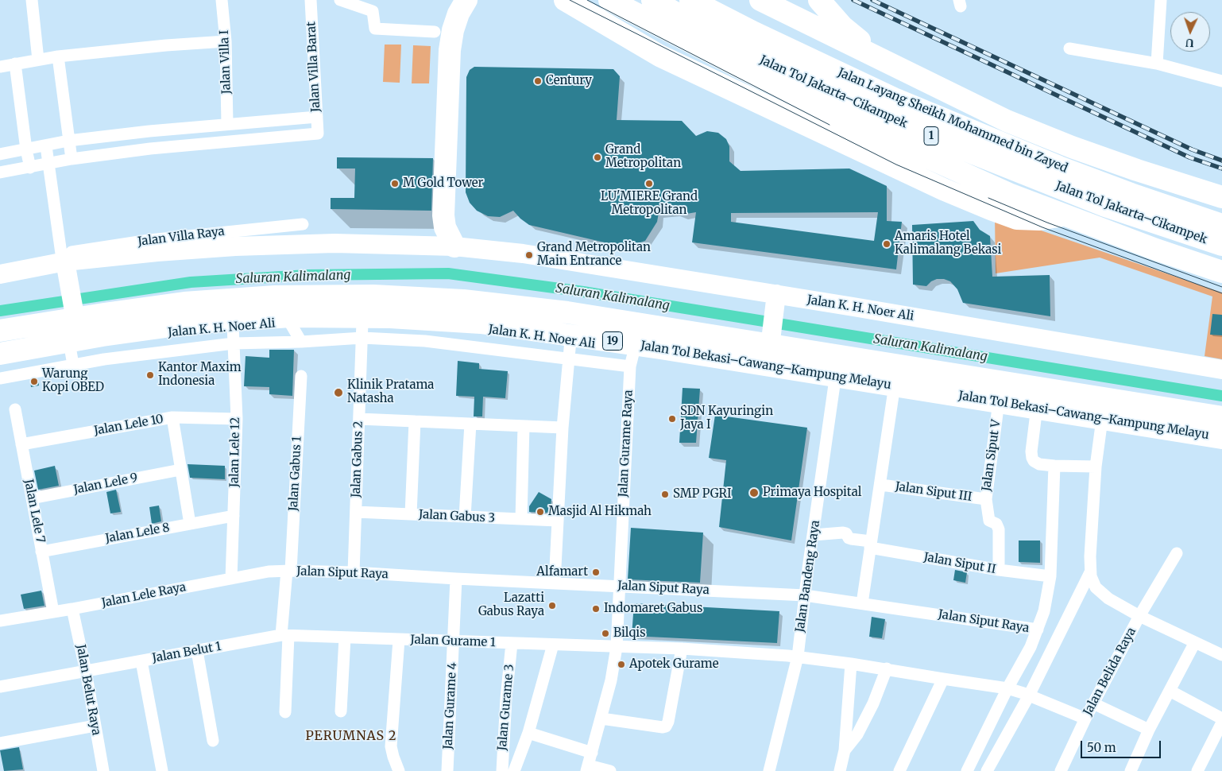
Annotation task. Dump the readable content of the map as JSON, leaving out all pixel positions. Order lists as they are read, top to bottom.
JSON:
{
  "streets": {
    "highway": [
      "Jalan Tol Jakarta–Cikampek",
      "Jalan Layang Sheikh Mohammed bin Zayed",
      "1",
      "19",
      "Jalan Tol Bekasi–Cawang–Kampung Melayu"
    ],
    "main road": ["Jalan K. H. Noer Ali"],
    "street": [
      "Jalan Villa I",
      "Jalan Villa Barat",
      "Jalan Villa Raya",
      "Jalan Lele 10",
      "Jalan Gurame Raya",
      "Jalan Lele 12",
      "Jalan Siput V",
      "Jalan Gabus 2",
      "Jalan Gabus 1",
      "Jalan Lele 9",
      "Jalan Siput III",
      "Jalan Lele 7",
      "Jalan Gabus 3",
      "Jalan Lele 8",
      "Jalan Siput II",
      "Jalan Siput Raya",
      "Jalan Bandeng Raya",
      "Jalan Lele Raya",
      "Jalan Gurame 1",
      "Jalan Belut 1",
      "Jalan Belida Raya",
      "Jalan Belut Raya",
      "Jalan Gurame 4",
      "Jalan Gurame 3"
    ]
  },
  "crossings": [
    ["Jalan Villa Raya", "Jalan K. H. Noer Ali"],
    ["Jalan K. H. Noer Ali", "Jalan Tol Bekasi–Cawang–Kampung Melayu"],
    ["Jalan K. H. Noer Ali", "Jalan Gurame Raya"],
    ["Jalan K. H. Noer Ali", "Jalan Lele 12"],
    ["Jalan K. H. Noer Ali", "Jalan Siput V"],
    ["Jalan K. H. Noer Ali", "Jalan Gabus 2"],
    ["Jalan K. H. Noer Ali", "Jalan Bandeng Raya"],
    ["Jalan Lele 10", "Jalan Lele 12"],
    ["Jalan Lele 10", "Jalan Lele 7"],
    ["Jalan Gurame Raya", "Jalan Siput Raya"],
    ["Jalan Gurame Raya", "Jalan Gurame 1"],
    ["Jalan Lele 12", "Jalan Lele 8"],
    ["Jalan Lele 12", "Jalan Lele Raya"],
    ["Jalan Siput V", "Jalan Siput III"],
    ["Jalan Siput V", "Jalan Siput II"],
    ["Jalan Gabus 2", "Jalan Gabus 3"],
    ["Jalan Gabus 2", "Jalan Siput Raya"],
    ["Jalan Gabus 1", "Jalan Siput Raya"],
    ["Jalan Gabus 1", "Jalan Lele Raya"],
    ["Jalan Gabus 1", "Jalan Gurame 1"],
    ["Jalan Gabus 1", "Jalan Belut 1"],
    ["Jalan Lele 9", "Jalan Lele 7"],
    ["Jalan Lele 7", "Jalan Lele 8"],
    ["Jalan Lele 7", "Jalan Lele Raya"],
    ["Jalan Siput II", "Jalan Bandeng Raya"],
    ["Jalan Siput Raya", "Jalan Bandeng Raya"],
    ["Jalan Siput Raya", "Jalan Lele Raya"],
    ["Jalan Siput Raya", "Jalan Gurame 4"],
    ["Jalan Bandeng Raya", "Jalan Gurame 1"],
    ["Jalan Lele Raya", "Jalan Belut Raya"],
    ["Jalan Gurame 1", "Jalan Belut 1"],
    ["Jalan Gurame 1", "Jalan Belida Raya"],
    ["Jalan Gurame 1", "Jalan Gurame 4"],
    ["Jalan Gurame 1", "Jalan Gurame 3"],
    ["Jalan Belut 1", "Jalan Belut Raya"]
  ],
  "districts": ["PERUMNAS 2"],
  "water": ["Saluran Kalimalang"],
  "places": [
    "Century",
    "Grand Metropolitan",
    "M Gold Tower",
    "LU'MIERE Grand Metropolitan",
    "Amaris Hotel Kalimalang Bekasi",
    "Grand Metropolitan Main Entrance",
    "Kantor Maxim Indonesia",
    "Warung Kopi OBED",
    "Klinik Pratama Natasha",
    "SDN Kayuringin Jaya I",
    "Primaya Hospital",
    "SMP PGRI",
    "Masjid Al Hikmah",
    "Alfamart",
    "Lazatti Gabus Raya",
    "Indomaret Gabus",
    "Bilqis",
    "Apotek Gurame"
  ],
  "scale_bar": "50 m",
  "north": "bottom"
}
